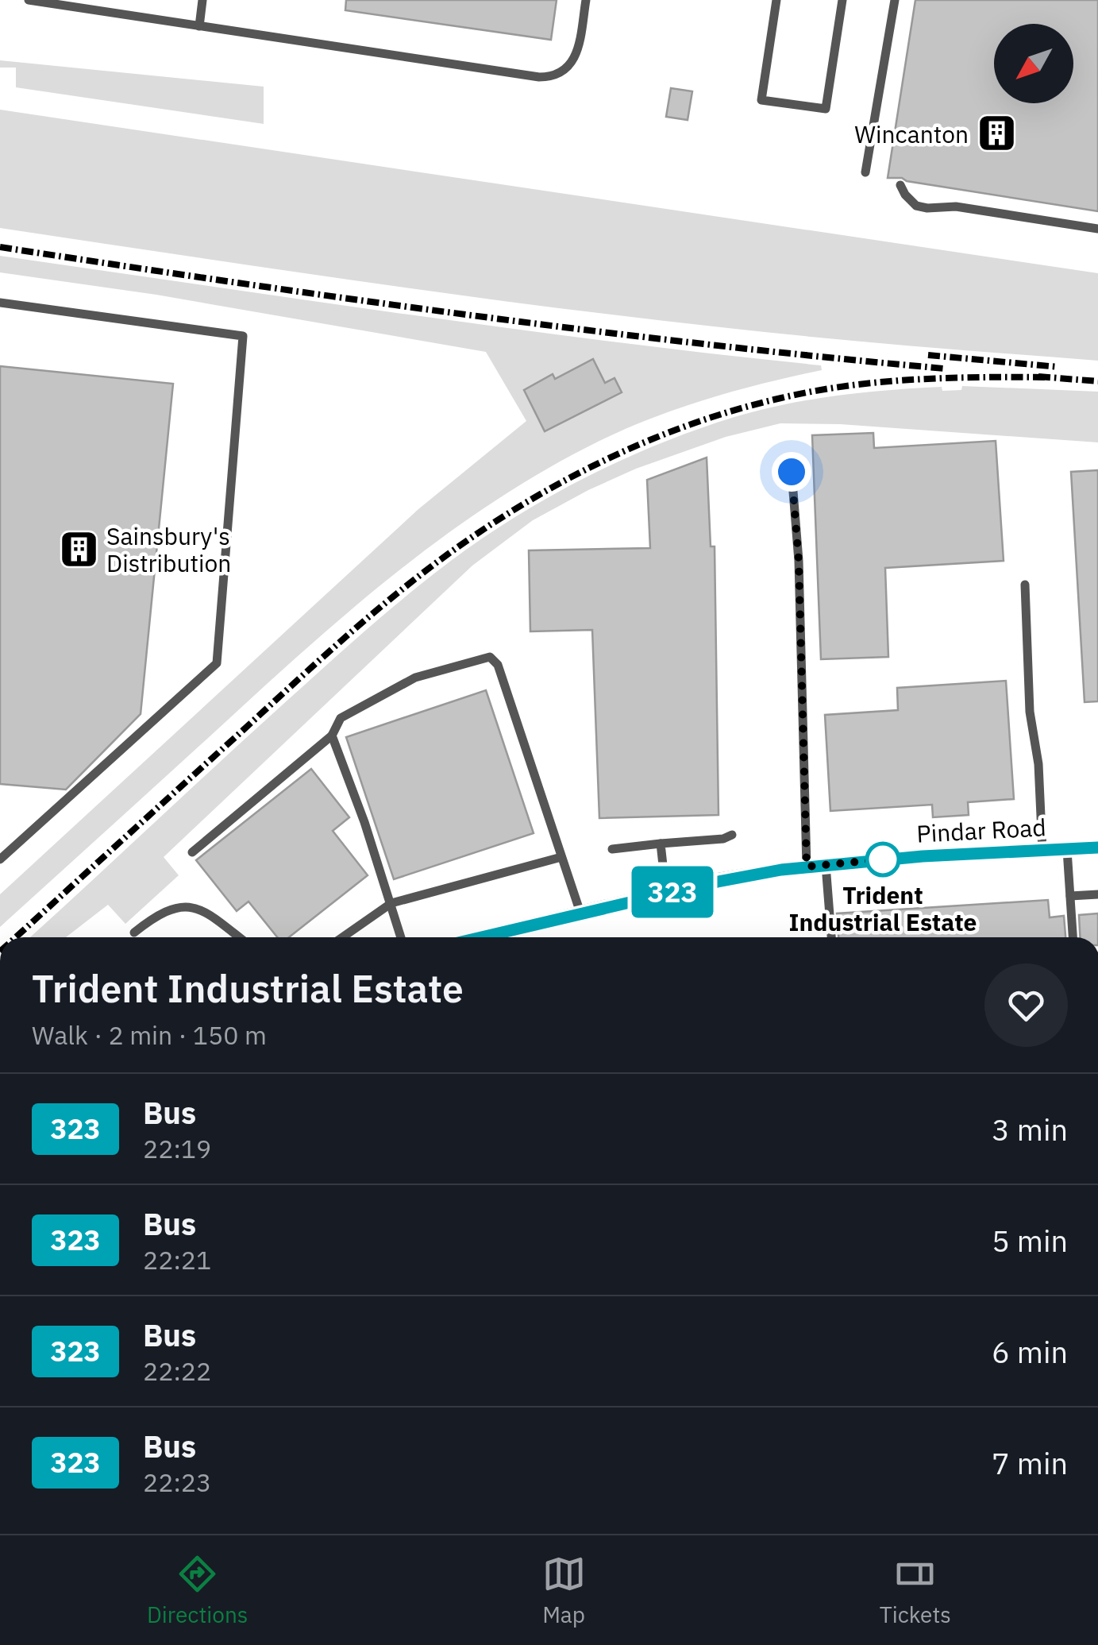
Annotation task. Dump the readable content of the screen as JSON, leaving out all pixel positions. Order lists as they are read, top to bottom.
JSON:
{
  "streets": {
    "street": ["Pindar Road"]
  },
  "places": {
    "building": ["Wincanton", "Sainsbury's Distribution"],
    "other": ["Trident Industrial Estate"]
  },
  "lines": ["bus line 323"],
  "north": "bottom left",
  "page": {
    "on_map": "323",
    "heading": ["Trident Industrial Estate", "Walk · 2 min · 150 m"],
    "list": [
      {
        "mark": "323",
        "name": "Bus",
        "note": "22:19",
        "value": "3 min"
      },
      {
        "mark": "323",
        "name": "Bus",
        "note": "22:21",
        "value": "5 min"
      },
      {
        "mark": "323",
        "name": "Bus",
        "note": "22:22",
        "value": "6 min"
      },
      {
        "mark": "323",
        "name": "Bus",
        "note": "22:23",
        "value": "7 min"
      }
    ],
    "tabs": ["Directions", "Map", "Tickets"]
  }
}
